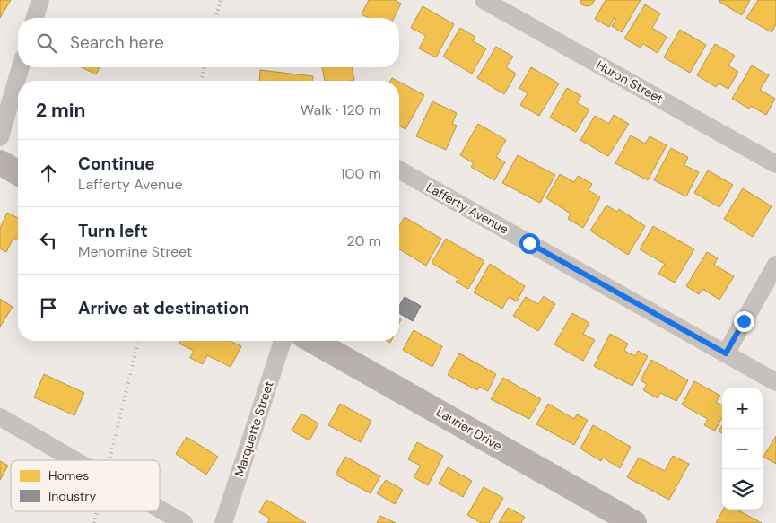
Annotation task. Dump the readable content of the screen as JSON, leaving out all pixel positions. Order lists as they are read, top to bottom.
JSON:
{
  "streets": {
    "street": [
      "Huron Street",
      "Lafferty Avenue",
      "Marquette Street",
      "Laurier Drive"
    ]
  },
  "legend": ["Homes", "Industry"],
  "page": {
    "search": "Search here",
    "heading": ["2 min", "Walk · 120 m"],
    "list": [
      ["Continue", "Lafferty Avenue", "100 m"],
      ["Turn left", "Menomine Street", "20 m"],
      "Arrive at destination"
    ],
    "map_buttons": ["+", "−"]
  }
}
